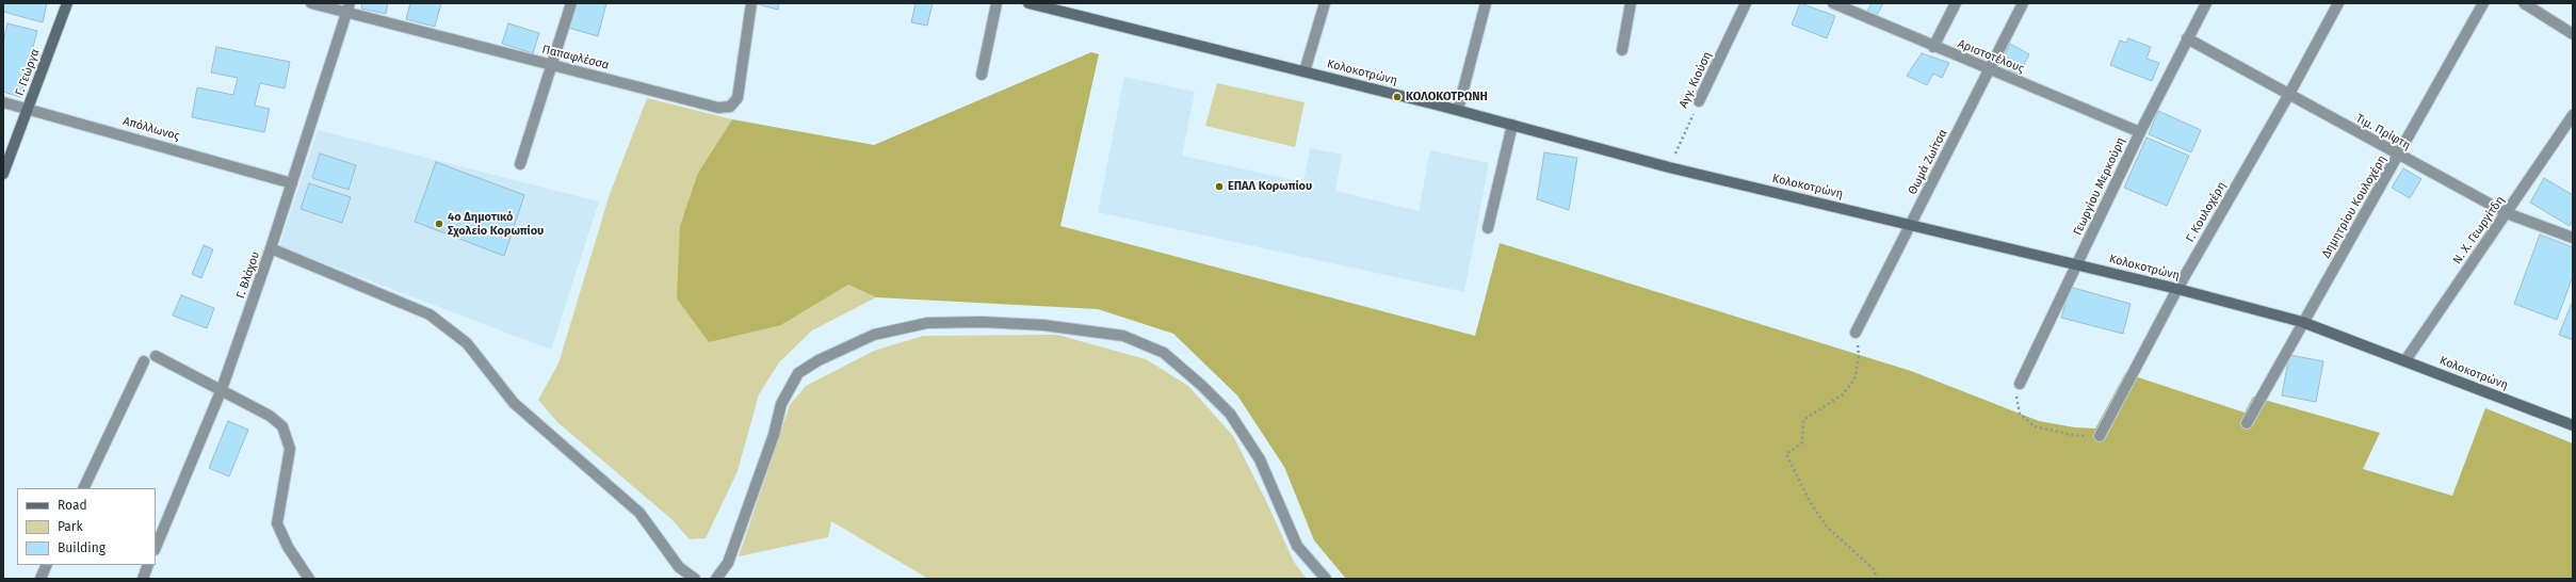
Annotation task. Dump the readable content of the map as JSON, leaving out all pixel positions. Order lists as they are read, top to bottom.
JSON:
{
  "streets": {
    "street": [
      "Αριστοτέλους",
      "Παπαφλέσσα",
      "Γ. Γεώργα",
      "Κολοκοτρώνη",
      "Αγγ. Κιούση",
      "Απόλλωνος",
      "Τιμ. Πρίφτη",
      "Θωμά Ζωίτσα",
      "Γεωργίου Μερκούρη",
      "Δημητρίου Κουλοχέρη",
      "Γ. Κουλοχέρη",
      "Ν. Χ. Γεωργίτδη",
      "Γ. Βλάχου"
    ]
  },
  "crossings": [
    ["Αριστοτέλους", "Θωμά Ζωίτσα"],
    ["Αριστοτέλους", "Γεωργίου Μερκούρη"],
    ["Παπαφλέσσα", "Γ. Βλάχου"],
    ["Γ. Γεώργα", "Απόλλωνος"],
    ["Κολοκοτρώνη", "Αγγ. Κιούση"],
    ["Κολοκοτρώνη", "Θωμά Ζωίτσα"],
    ["Κολοκοτρώνη", "Γεωργίου Μερκούρη"],
    ["Κολοκοτρώνη", "Δημητρίου Κουλοχέρη"],
    ["Κολοκοτρώνη", "Γ. Κουλοχέρη"],
    ["Κολοκοτρώνη", "Ν. Χ. Γεωργίτδη"],
    ["Απόλλωνος", "Γ. Βλάχου"],
    ["Τιμ. Πρίφτη", "Γεωργίου Μερκούρη"],
    ["Τιμ. Πρίφτη", "Δημητρίου Κουλοχέρη"],
    ["Τιμ. Πρίφτη", "Γ. Κουλοχέρη"],
    ["Τιμ. Πρίφτη", "Ν. Χ. Γεωργίτδη"]
  ],
  "places": ["ΚΟΛΟΚΟΤΡΩΝΗ", "ΕΠΑΛ Κορωπίου", "4ο Δημοτικό Σχολείο Κορωπίου"],
  "legend": ["Road", "Park", "Building"]
}
